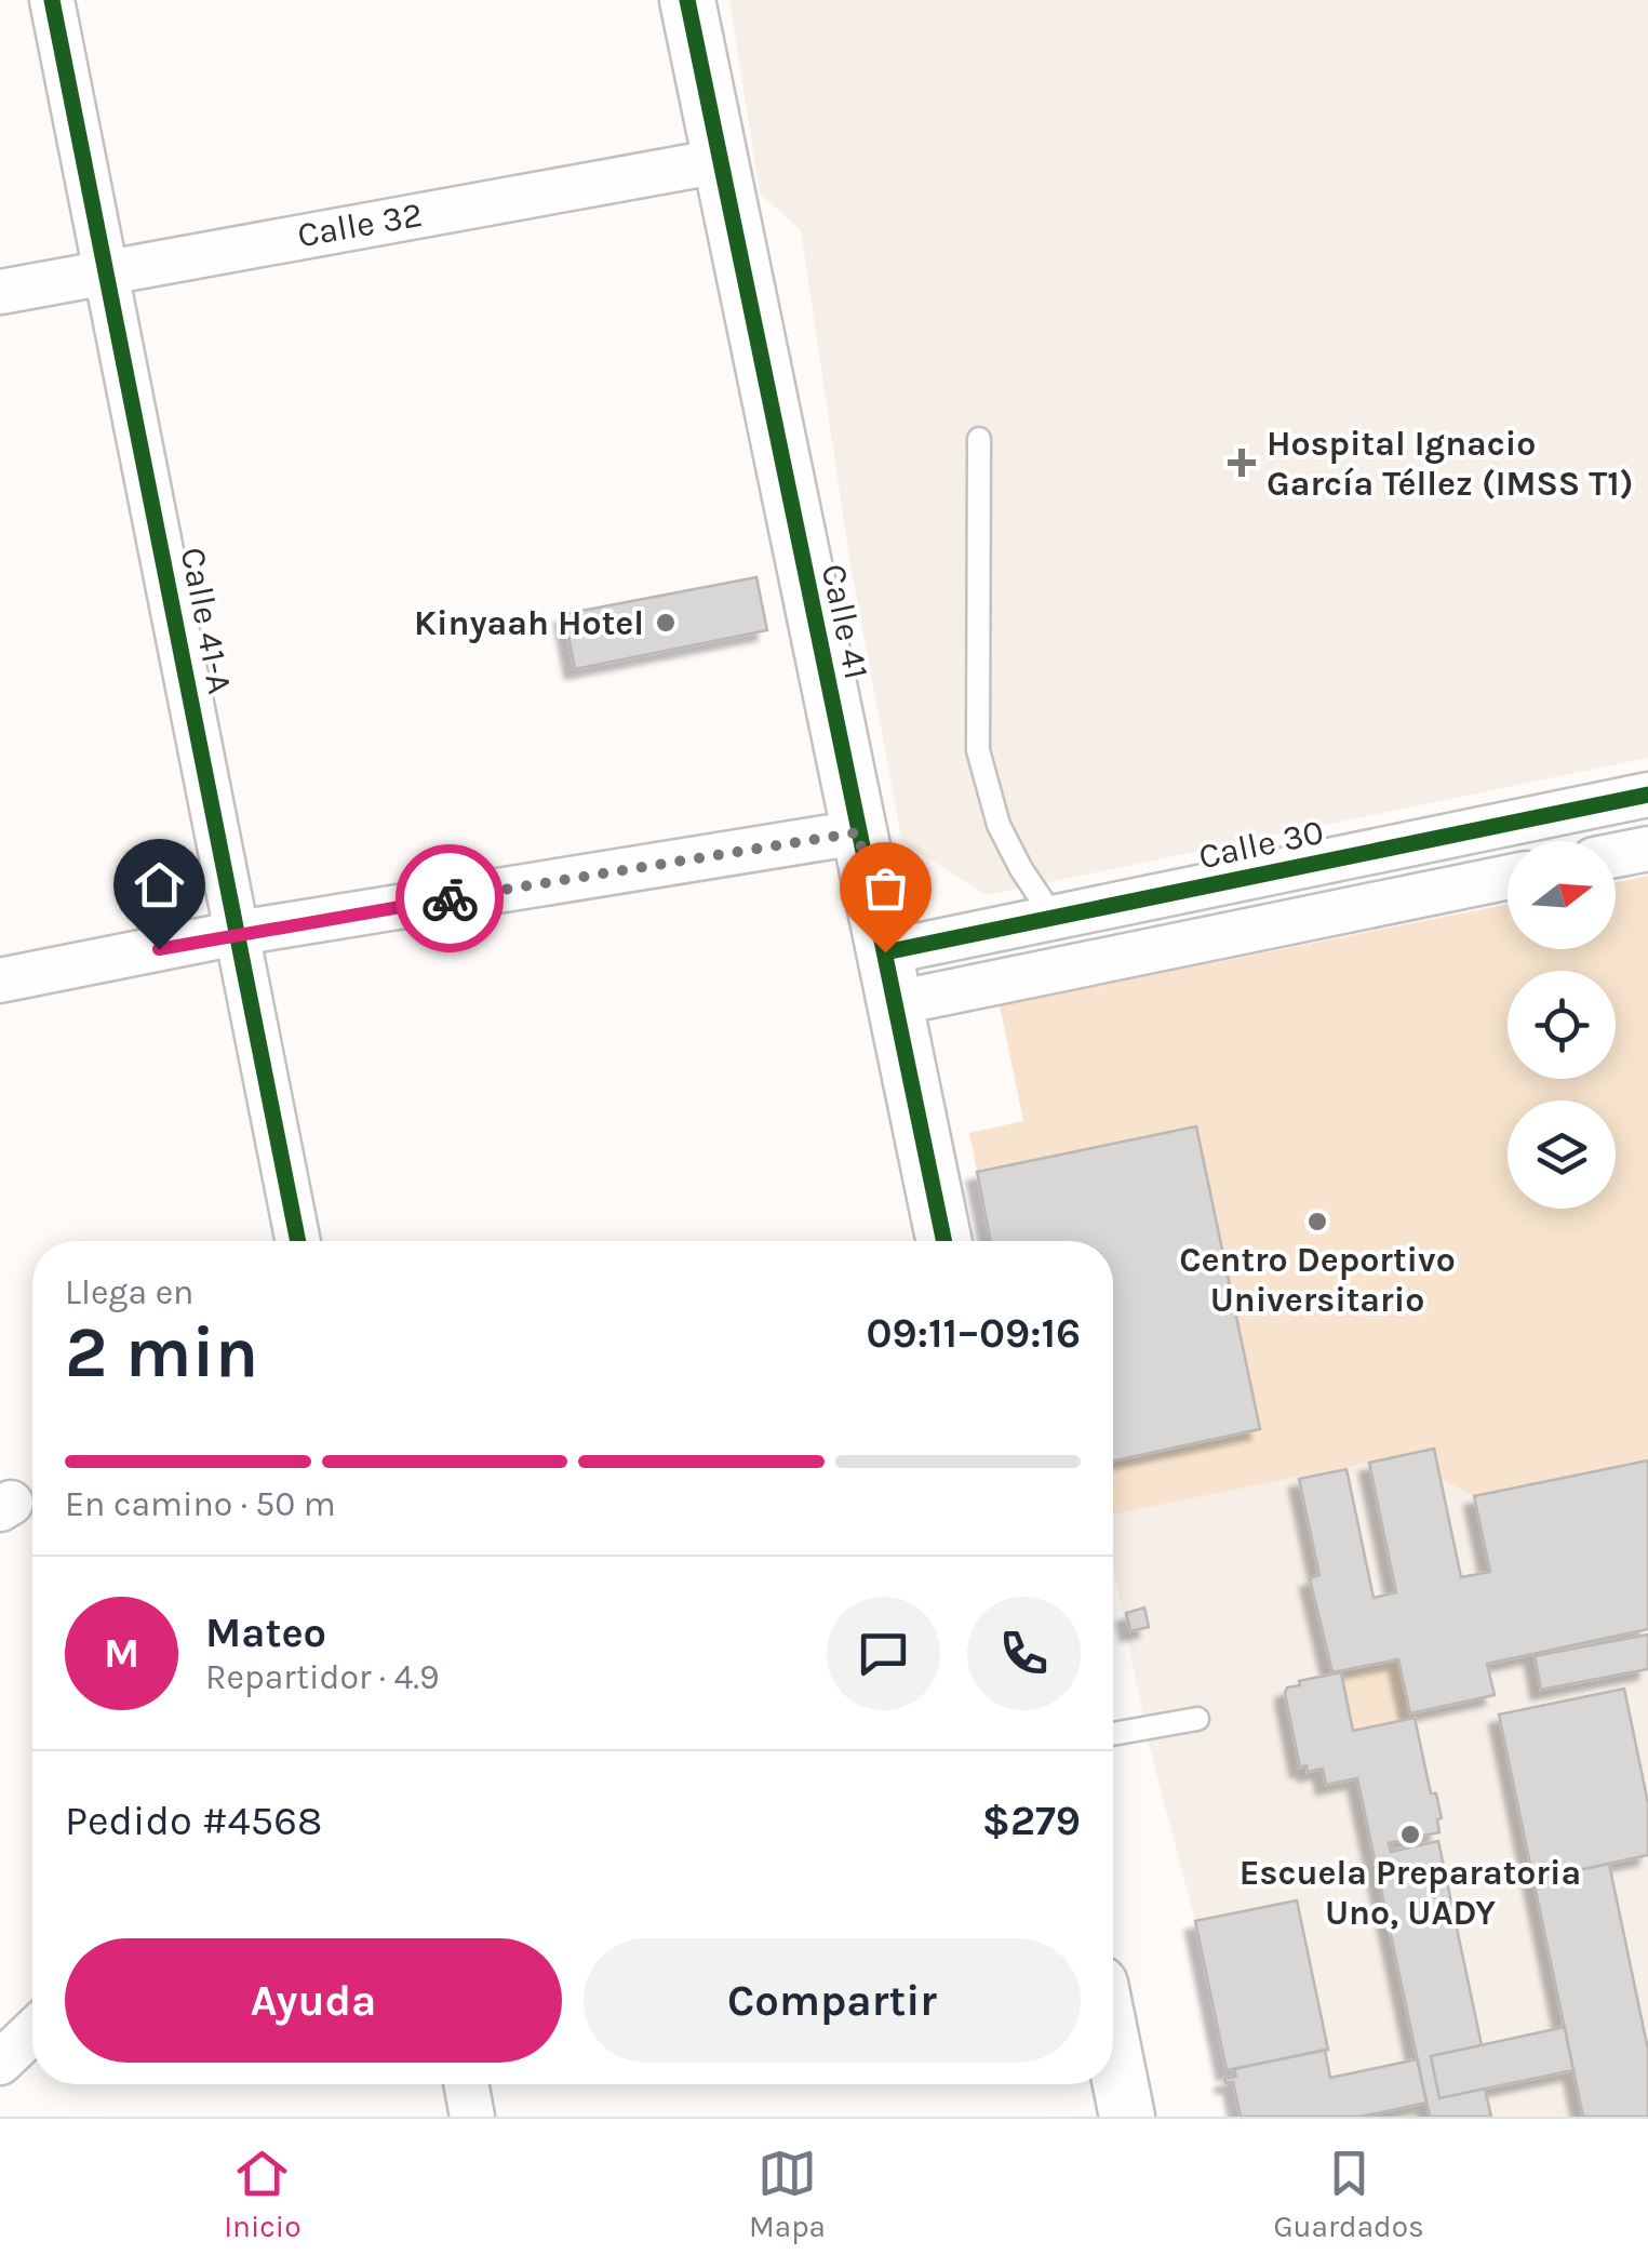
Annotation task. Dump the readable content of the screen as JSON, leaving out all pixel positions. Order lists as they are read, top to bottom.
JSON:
{
  "streets": {
    "street": [
      "Calle 32",
      "Calle 41-A",
      "Calle 41",
      "Calle 30"
    ]
  },
  "crossings": [
    ["Calle 32", "Calle 41-A"],
    ["Calle 32", "Calle 41"],
    ["Calle 41", "Calle 30"]
  ],
  "places": {
    "health": ["Hospital Ignacio García Téllez (IMSS T1)"],
    "other": ["Kinyaah Hotel", "Centro Deportivo Universitario", "Escuela Preparatoria Uno, UADY"]
  },
  "north": "right",
  "page": {
    "heading": ["2 min", "Llega en", "09:11–09:16"],
    "panel": [
      "Mateo",
      "Repartidor · 4.9",
      "Pedido #4568",
      "$279"
    ],
    "bar": "En camino · 50 m",
    "round": "M",
    "buttons": ["Ayuda", "Compartir"],
    "tabs": ["Inicio", "Mapa", "Guardados"]
  }
}
